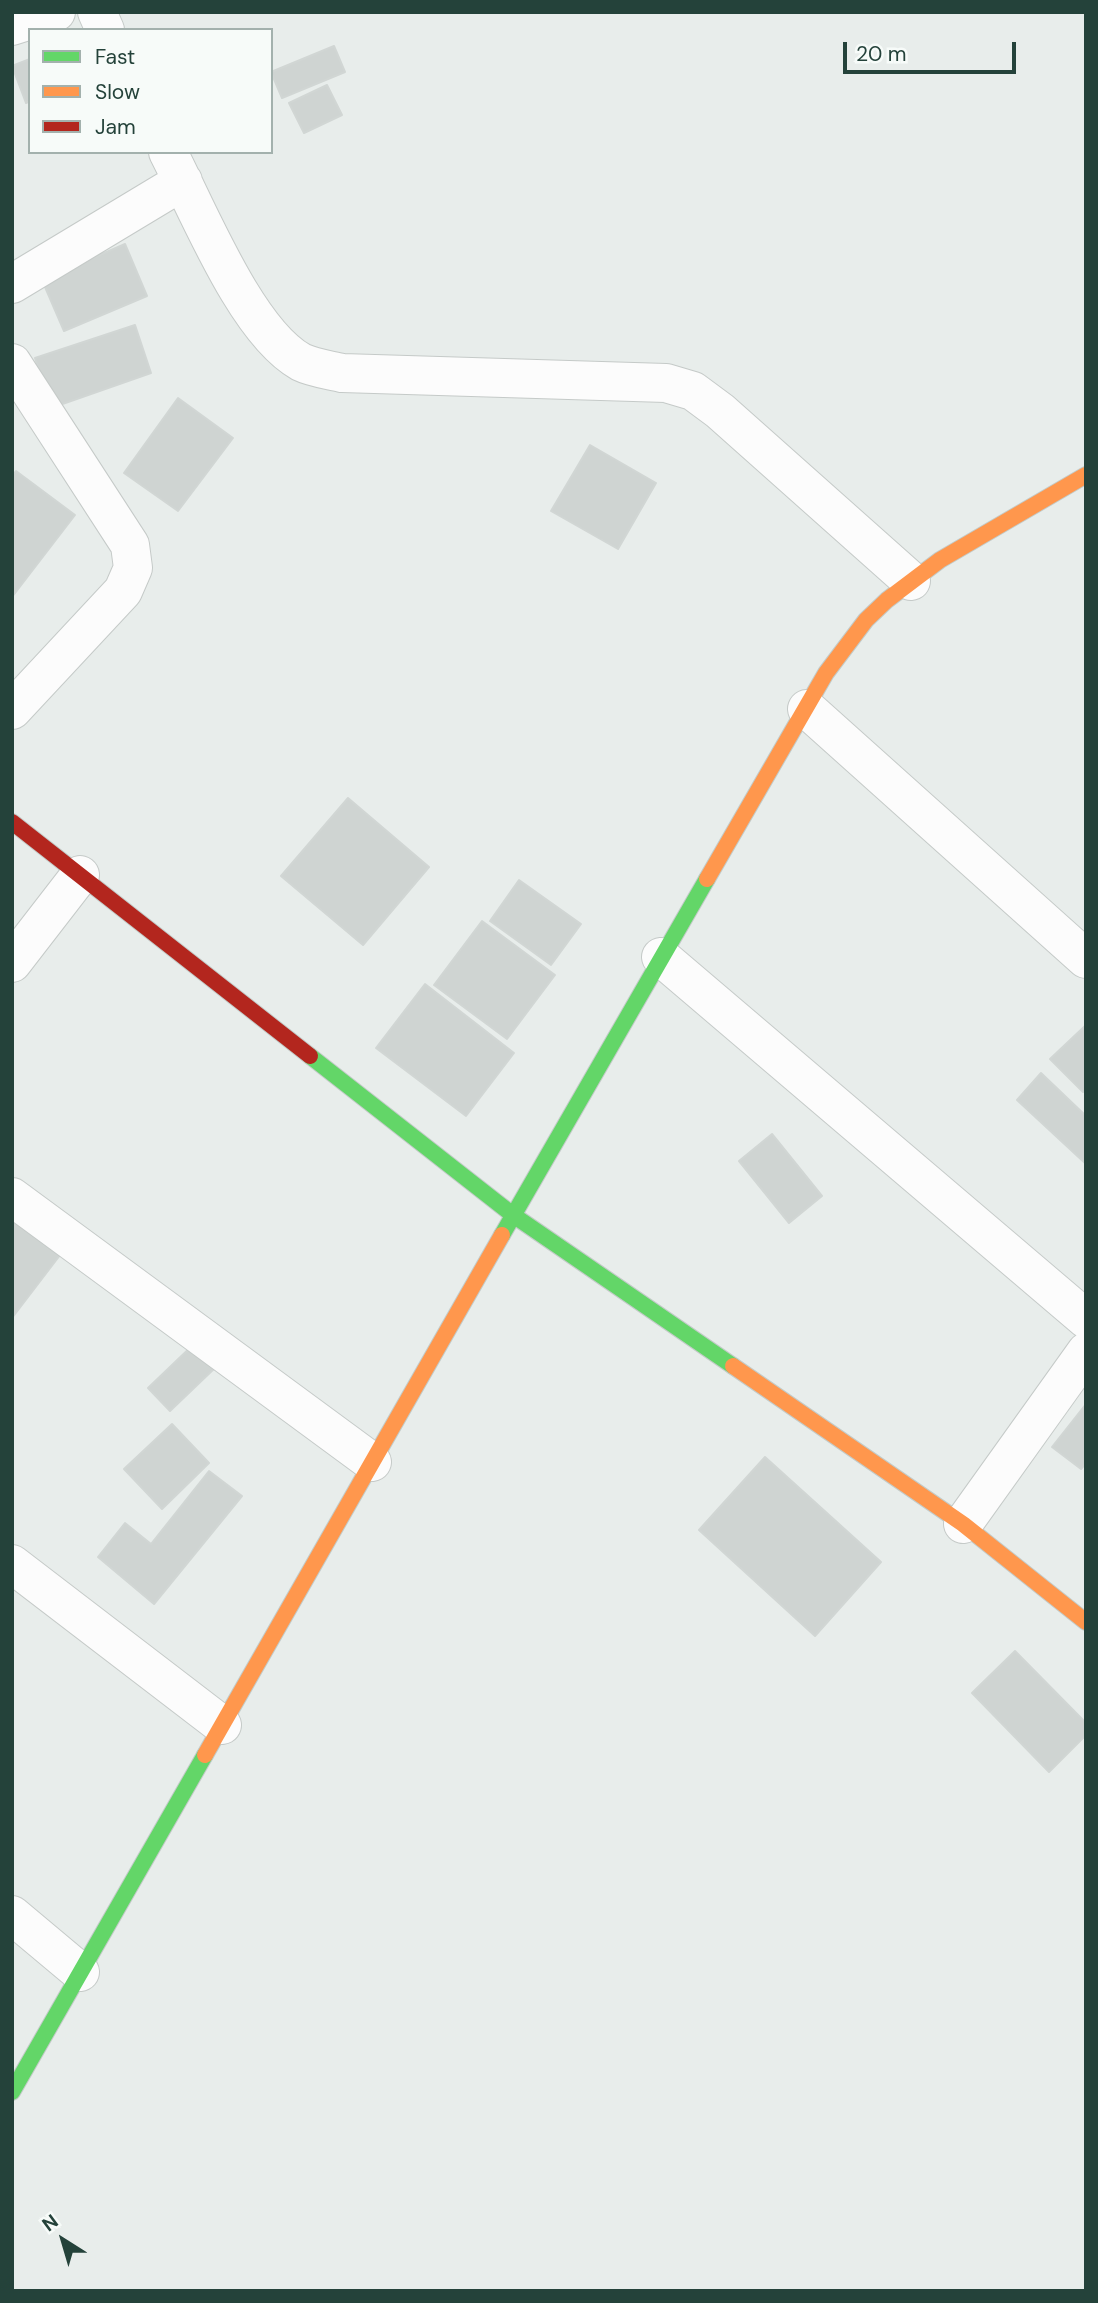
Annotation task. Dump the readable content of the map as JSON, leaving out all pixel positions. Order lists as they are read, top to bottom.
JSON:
{
  "legend": ["Fast", "Slow", "Jam"],
  "scale_bar": "20 m",
  "north": "top left"
}
